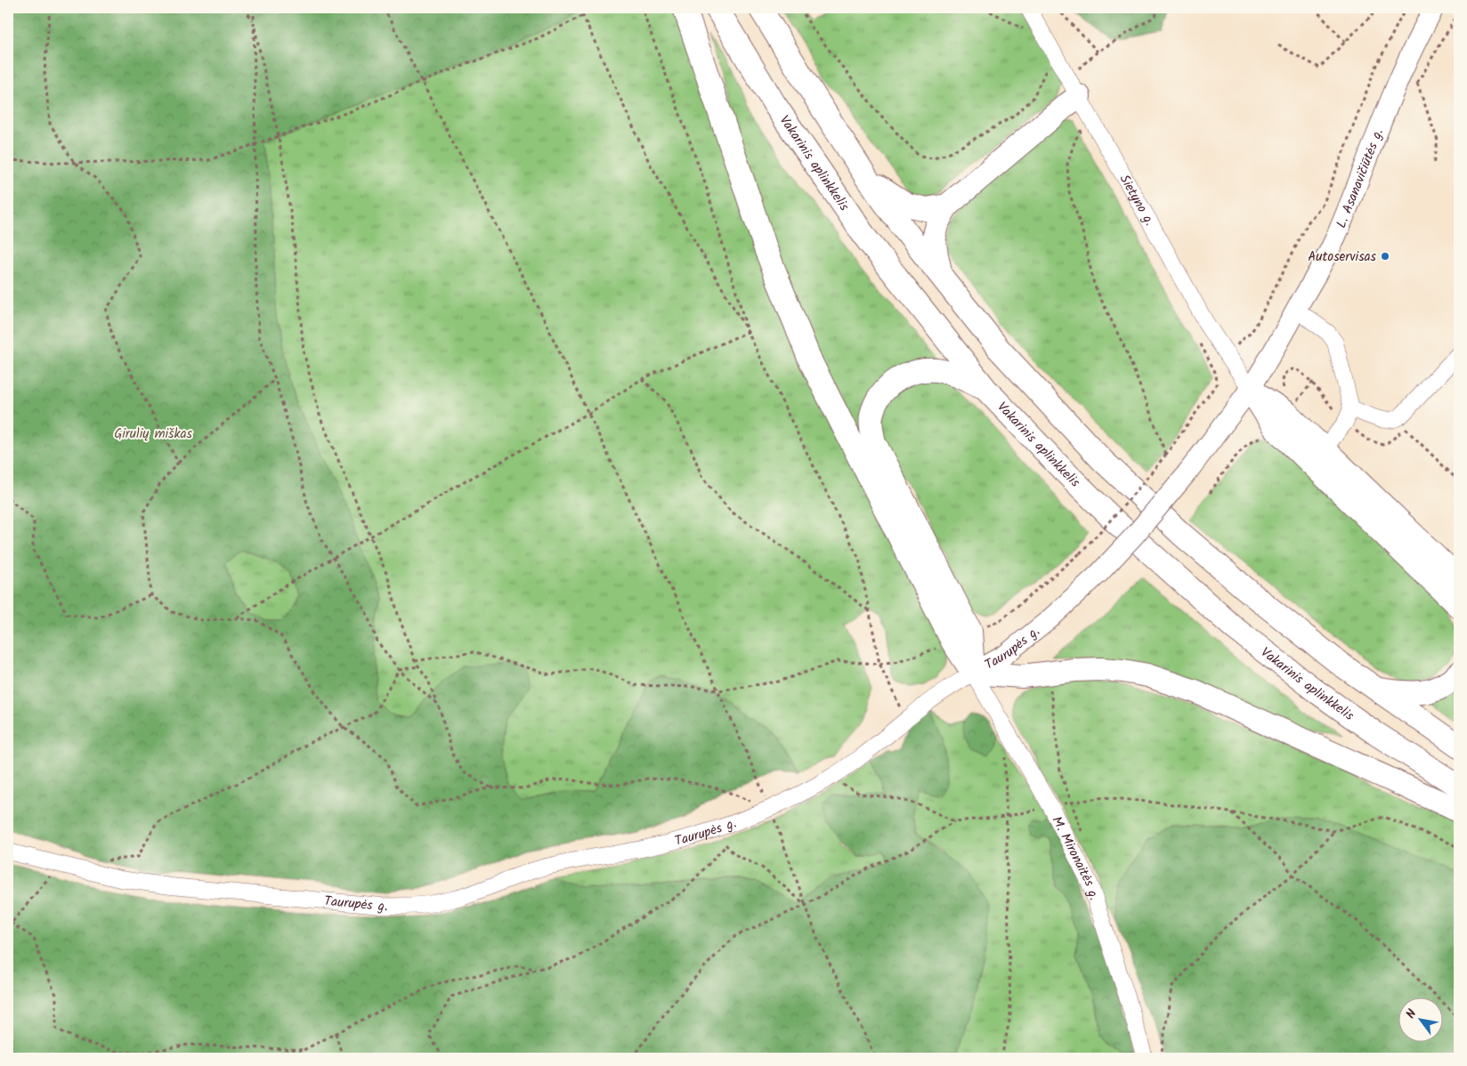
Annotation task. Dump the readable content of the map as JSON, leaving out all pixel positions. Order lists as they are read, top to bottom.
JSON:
{
  "streets": {
    "highway": ["Vakarinis aplinkkelis"],
    "main road": ["L. Asanavičiūtės g.", "Taurupės g."],
    "street": ["Sietyno g.", "M. Mironaitės g."]
  },
  "crossings": [
    ["L. Asanavičiūtės g.", "Sietyno g."],
    ["L. Asanavičiūtės g.", "Taurupės g."],
    ["Sietyno g.", "Taurupės g."],
    ["Taurupės g.", "M. Mironaitės g."]
  ],
  "parks": ["Girulių miškas"],
  "places": ["Autoservisas"],
  "north": "top left"
}
